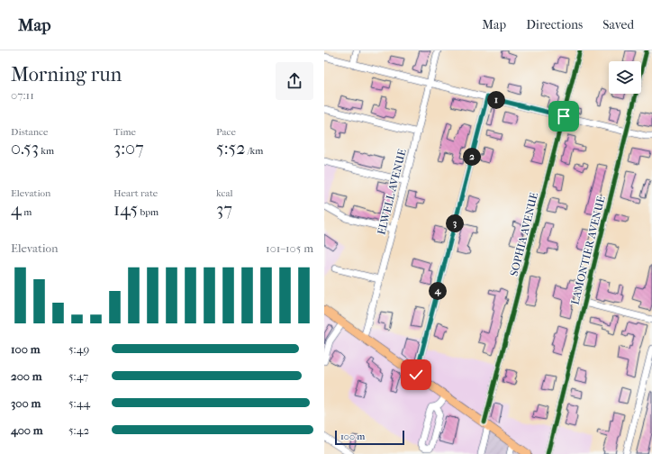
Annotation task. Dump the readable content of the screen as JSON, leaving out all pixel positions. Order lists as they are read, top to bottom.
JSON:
{
  "streets": {
    "street": ["ELWELL AVENUE", "SOPHIA AVENUE", "LAMONTIER AVENUE"]
  },
  "scale_bar": "100 m",
  "page": {
    "header": "Map",
    "nav": ["Map", "Directions", "Saved"],
    "heading": ["Morning run", "07:11"],
    "pins": [
      "1",
      "2",
      "3",
      "4"
    ],
    "stats": [
      ["Distance", "0.53 km"],
      ["Time", "3:07"],
      ["Pace", "5:52 /km"],
      ["Elevation", "4 m"],
      ["Heart rate", "145 bpm"],
      ["kcal", "37"]
    ],
    "chart": ["Elevation", "101–105 m"],
    "list": [
      {
        "name": "100 m",
        "note": "5:49"
      },
      {
        "name": "200 m",
        "note": "5:47"
      },
      {
        "name": "300 m",
        "note": "5:44"
      },
      {
        "name": "400 m",
        "note": "5:42"
      }
    ],
    "scale": "100 m"
  }
}
